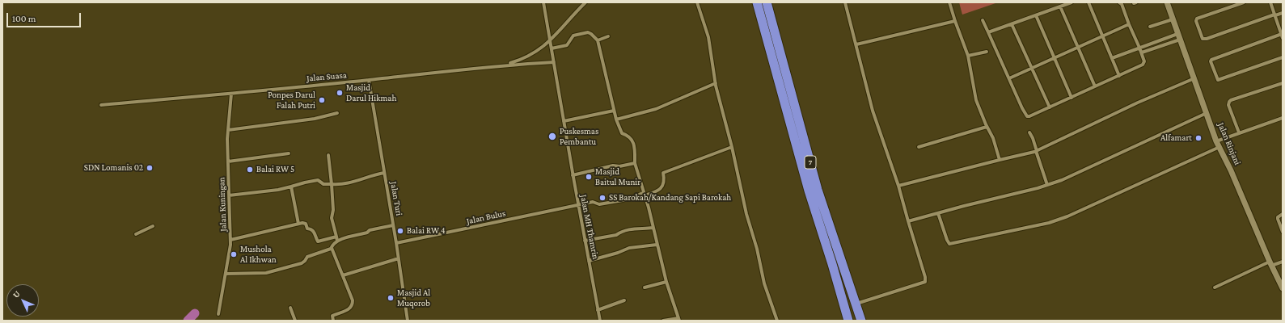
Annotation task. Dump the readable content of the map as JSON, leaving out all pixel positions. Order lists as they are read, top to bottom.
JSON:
{
  "streets": {
    "highway": ["7"],
    "street": [
      "Jalan Suasa",
      "Jalan Rinjani",
      "Jalan Turi",
      "Jalan Kuningan",
      "Jalan Bulus",
      "Jalan MH Thamrin"
    ]
  },
  "crossings": [
    ["Jalan Suasa", "Jalan Turi"],
    ["Jalan Suasa", "Jalan Kuningan"],
    ["Jalan Suasa", "Jalan MH Thamrin"],
    ["Jalan Turi", "Jalan Bulus"],
    ["Jalan Bulus", "Jalan MH Thamrin"]
  ],
  "places": [
    "Masjid Darul Hikmah",
    "Ponpes Darul Falah Putri",
    "Puskesmas Pembantu",
    "Alfamart",
    "SDN Lomanis 02",
    "Balai RW 5",
    "Masjid Baitul Munir",
    "SS Barokah/Kandang Sapi Barokah",
    "Balai RW 4",
    "Mushola Al Ikhwan",
    "Masjid Al Muqorob"
  ],
  "scale_bar": "100 m",
  "north": "top left"
}
